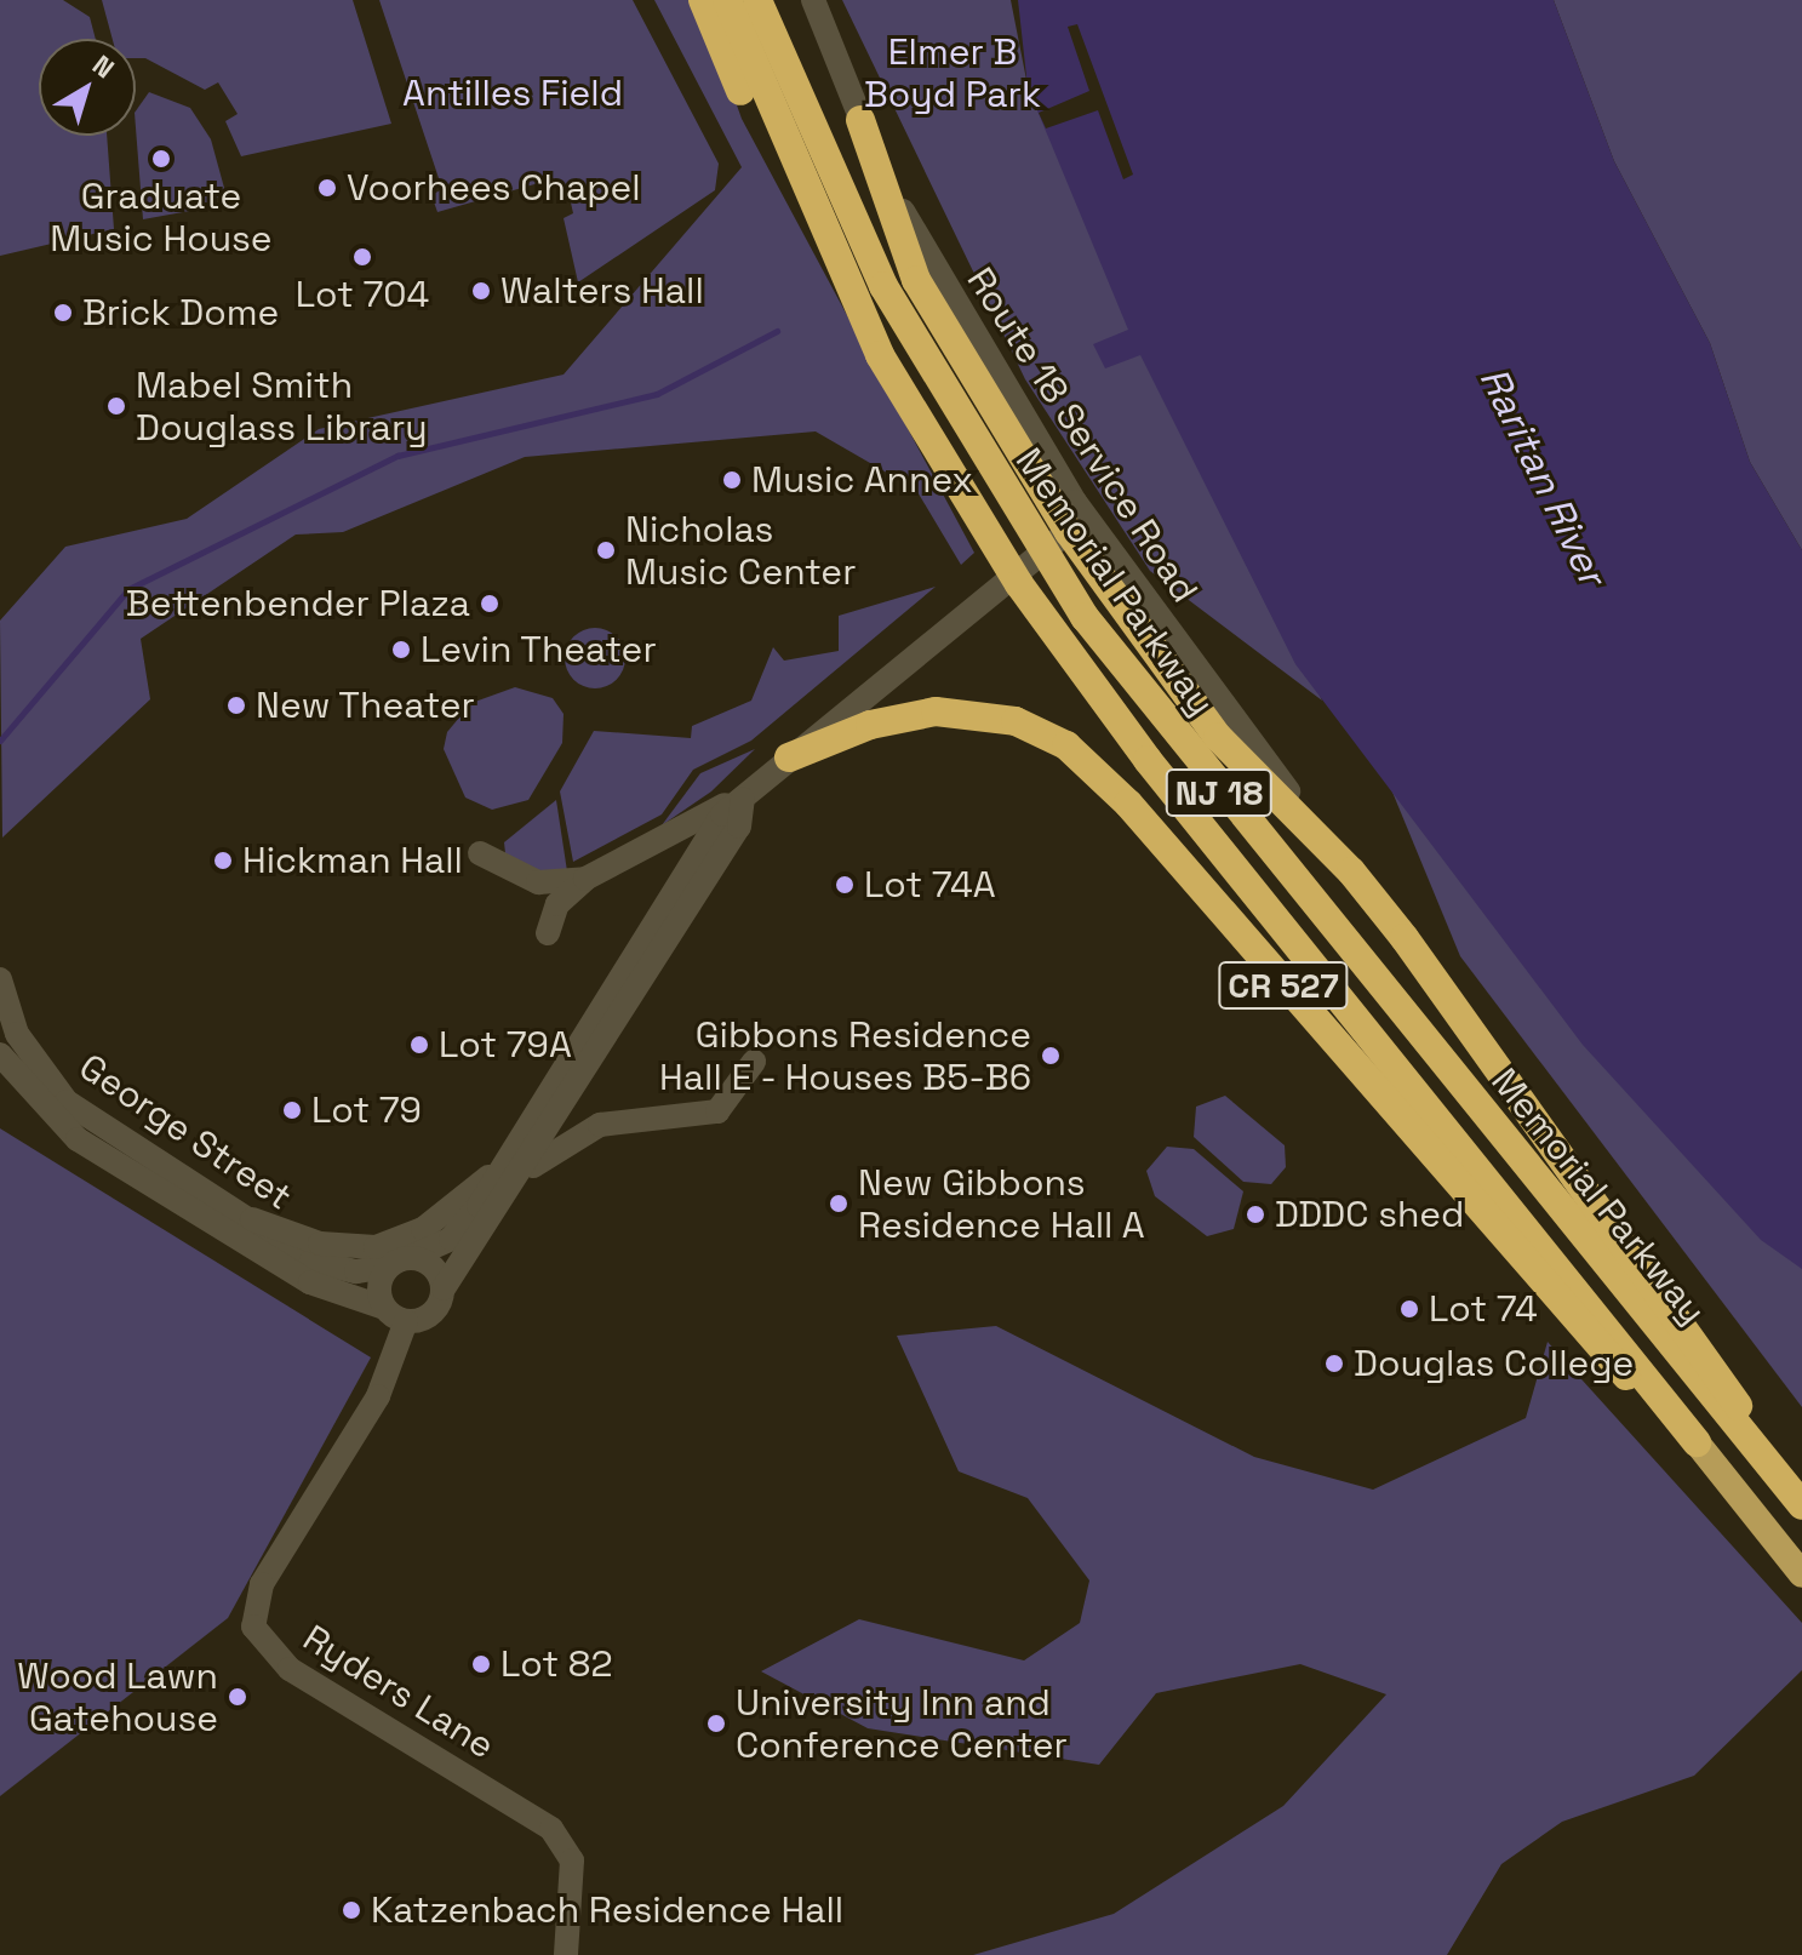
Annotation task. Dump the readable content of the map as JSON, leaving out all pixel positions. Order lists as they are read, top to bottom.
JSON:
{
  "streets": {
    "highway": ["Memorial Parkway", "NJ 18", "CR 527"],
    "main road": ["Route 18 Service Road", "George Street", "Ryders Lane"]
  },
  "crossings": [
    ["Memorial Parkway", "NJ 18"],
    ["Memorial Parkway", "CR 527"],
    ["NJ 18", "CR 527"],
    ["George Street", "Ryders Lane"]
  ],
  "water": ["Raritan River"],
  "parks": ["Elmer B Boyd Park", "Antilles Field"],
  "places": [
    "Graduate Music House",
    "Voorhees Chapel",
    "Lot 704",
    "Walters Hall",
    "Brick Dome",
    "Mabel Smith Douglass Library",
    "Music Annex",
    "Nicholas Music Center",
    "Bettenbender Plaza",
    "Levin Theater",
    "New Theater",
    "Hickman Hall",
    "Lot 74A",
    "Lot 79A",
    "Gibbons Residence Hall E - Houses B5-B6",
    "Lot 79",
    "New Gibbons Residence Hall A",
    "DDDC shed",
    "Lot 74",
    "Douglas College",
    "Lot 82",
    "Wood Lawn Gatehouse",
    "University Inn and Conference Center",
    "Katzenbach Residence Hall"
  ],
  "north": "top right"
}
